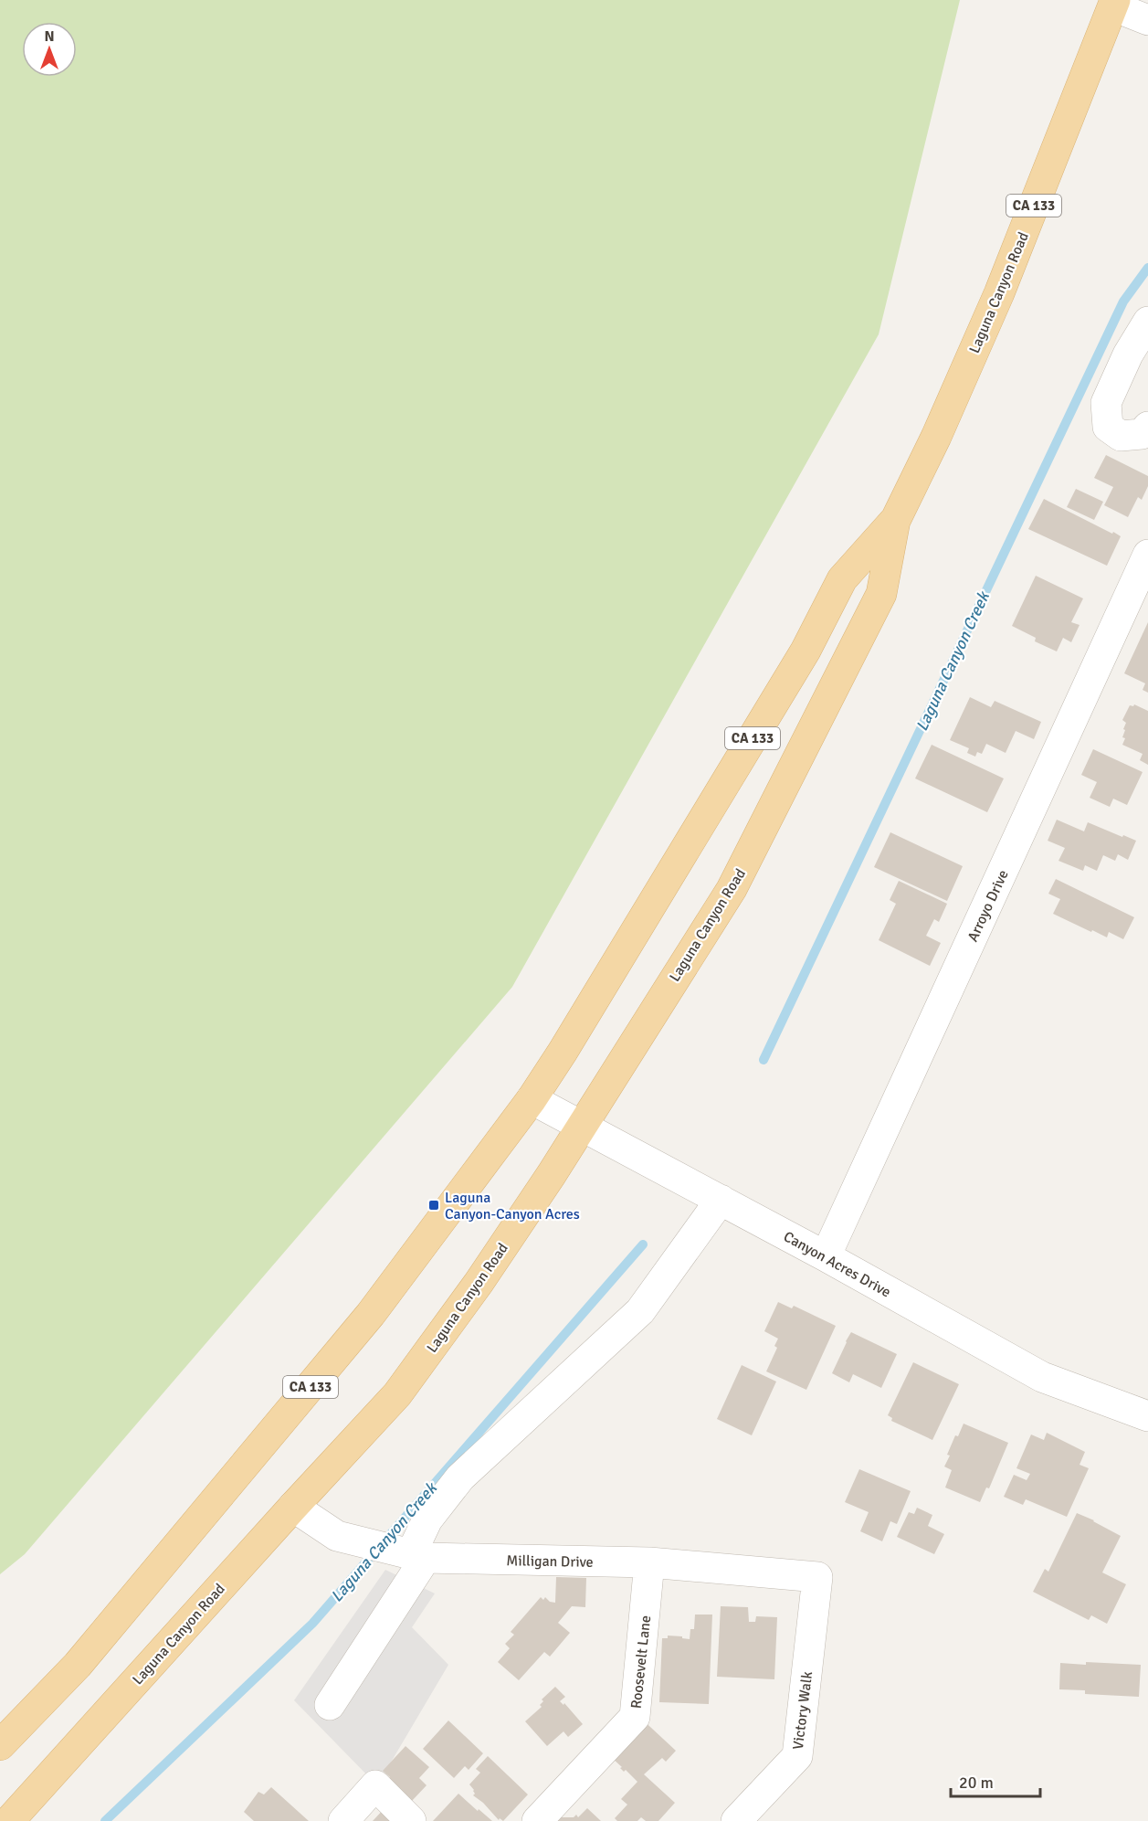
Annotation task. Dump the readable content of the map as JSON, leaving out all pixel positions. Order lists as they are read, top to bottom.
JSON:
{
  "streets": {
    "main road": ["CA 133", "Laguna Canyon Road"],
    "street": [
      "Arroyo Drive",
      "Canyon Acres Drive",
      "Milligan Drive",
      "Roosevelt Lane",
      "Victory Walk"
    ]
  },
  "crossings": [
    ["Laguna Canyon Road", "Canyon Acres Drive"],
    ["Laguna Canyon Road", "Milligan Drive"],
    ["Arroyo Drive", "Canyon Acres Drive"],
    ["Milligan Drive", "Roosevelt Lane"],
    ["Milligan Drive", "Victory Walk"]
  ],
  "water": ["Laguna Canyon Creek"],
  "places": {
    "transit": ["Laguna Canyon-Canyon Acres"]
  },
  "scale_bar": "20 m",
  "north": "top"
}
